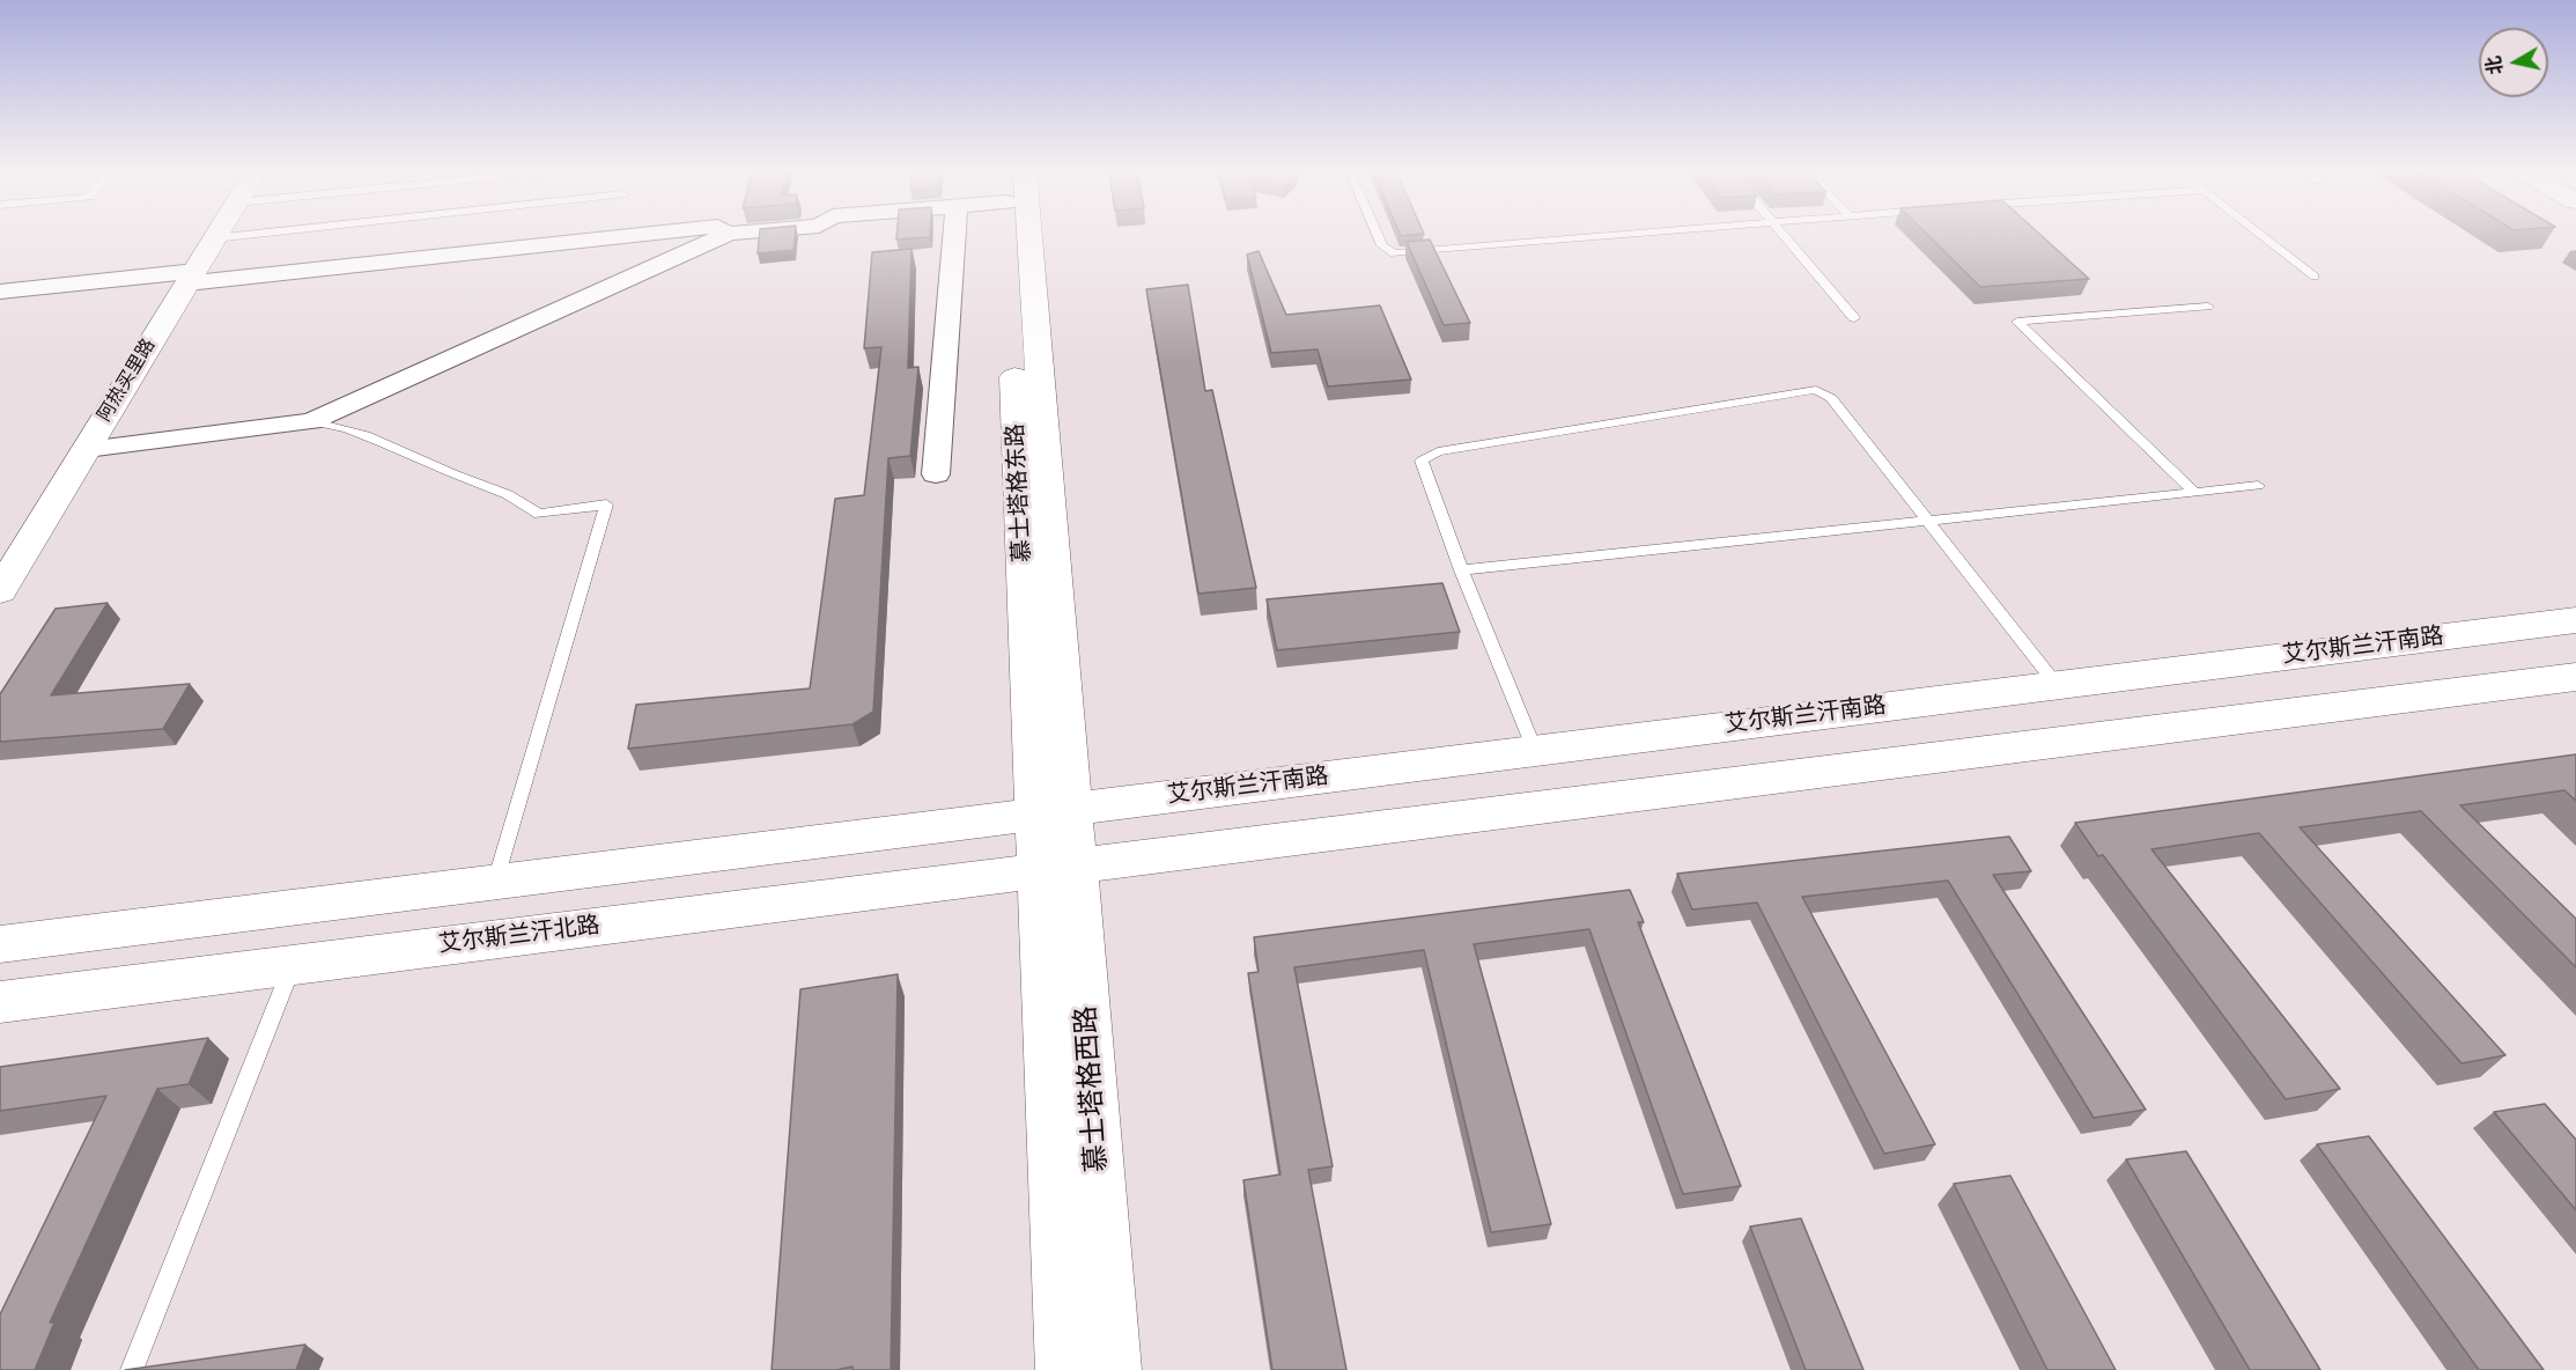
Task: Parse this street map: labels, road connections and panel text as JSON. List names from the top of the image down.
{
  "streets": {
    "main road": [
      "阿热买里路",
      "慕士塔格东路",
      "艾尔斯兰汗南路",
      "艾尔斯兰汗北路",
      "慕士塔格西路"
    ]
  },
  "crossings": [
    ["慕士塔格东路", "艾尔斯兰汗南路"],
    ["慕士塔格东路", "慕士塔格西路"],
    ["艾尔斯兰汗南路", "慕士塔格西路"],
    ["艾尔斯兰汗北路", "慕士塔格西路"]
  ],
  "north": "left"
}
